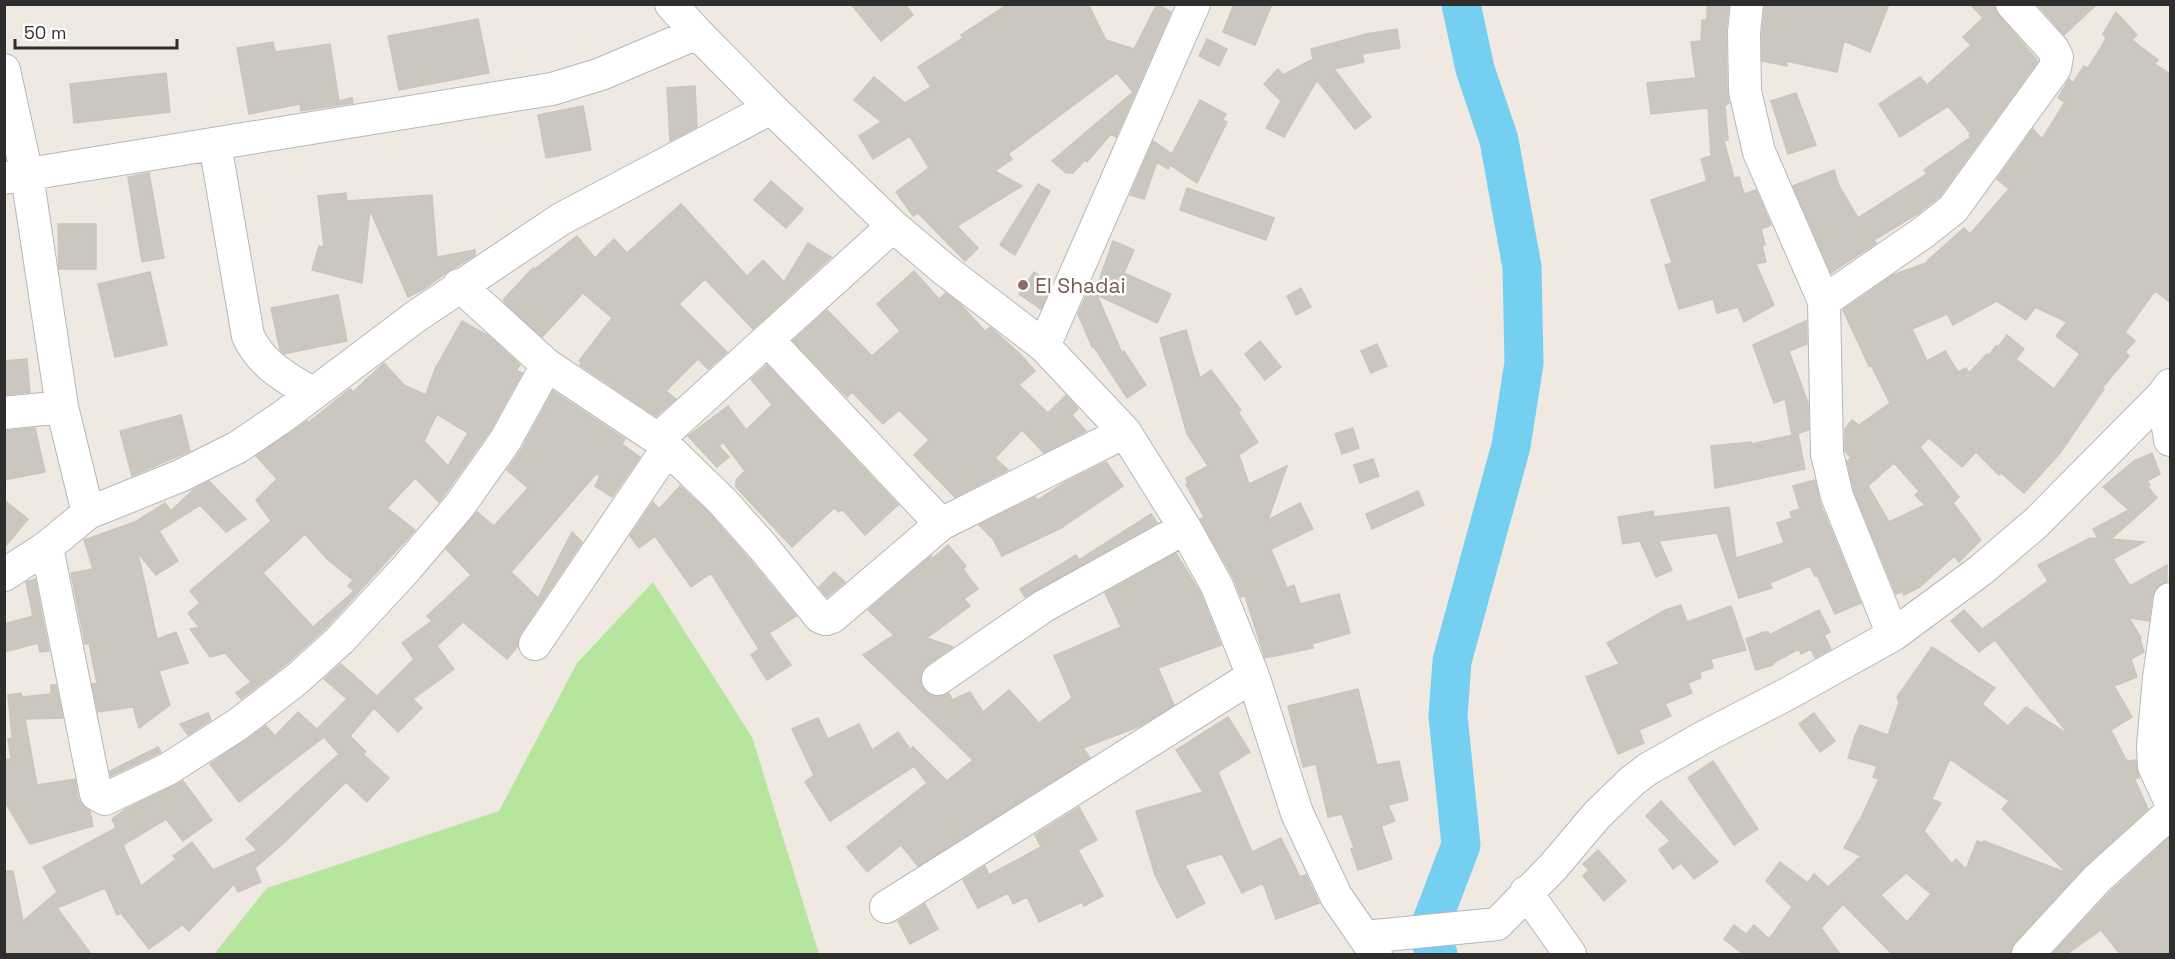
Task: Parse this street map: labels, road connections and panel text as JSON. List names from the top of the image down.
{
  "places": ["El Shadai"],
  "scale_bar": "50 m"
}
